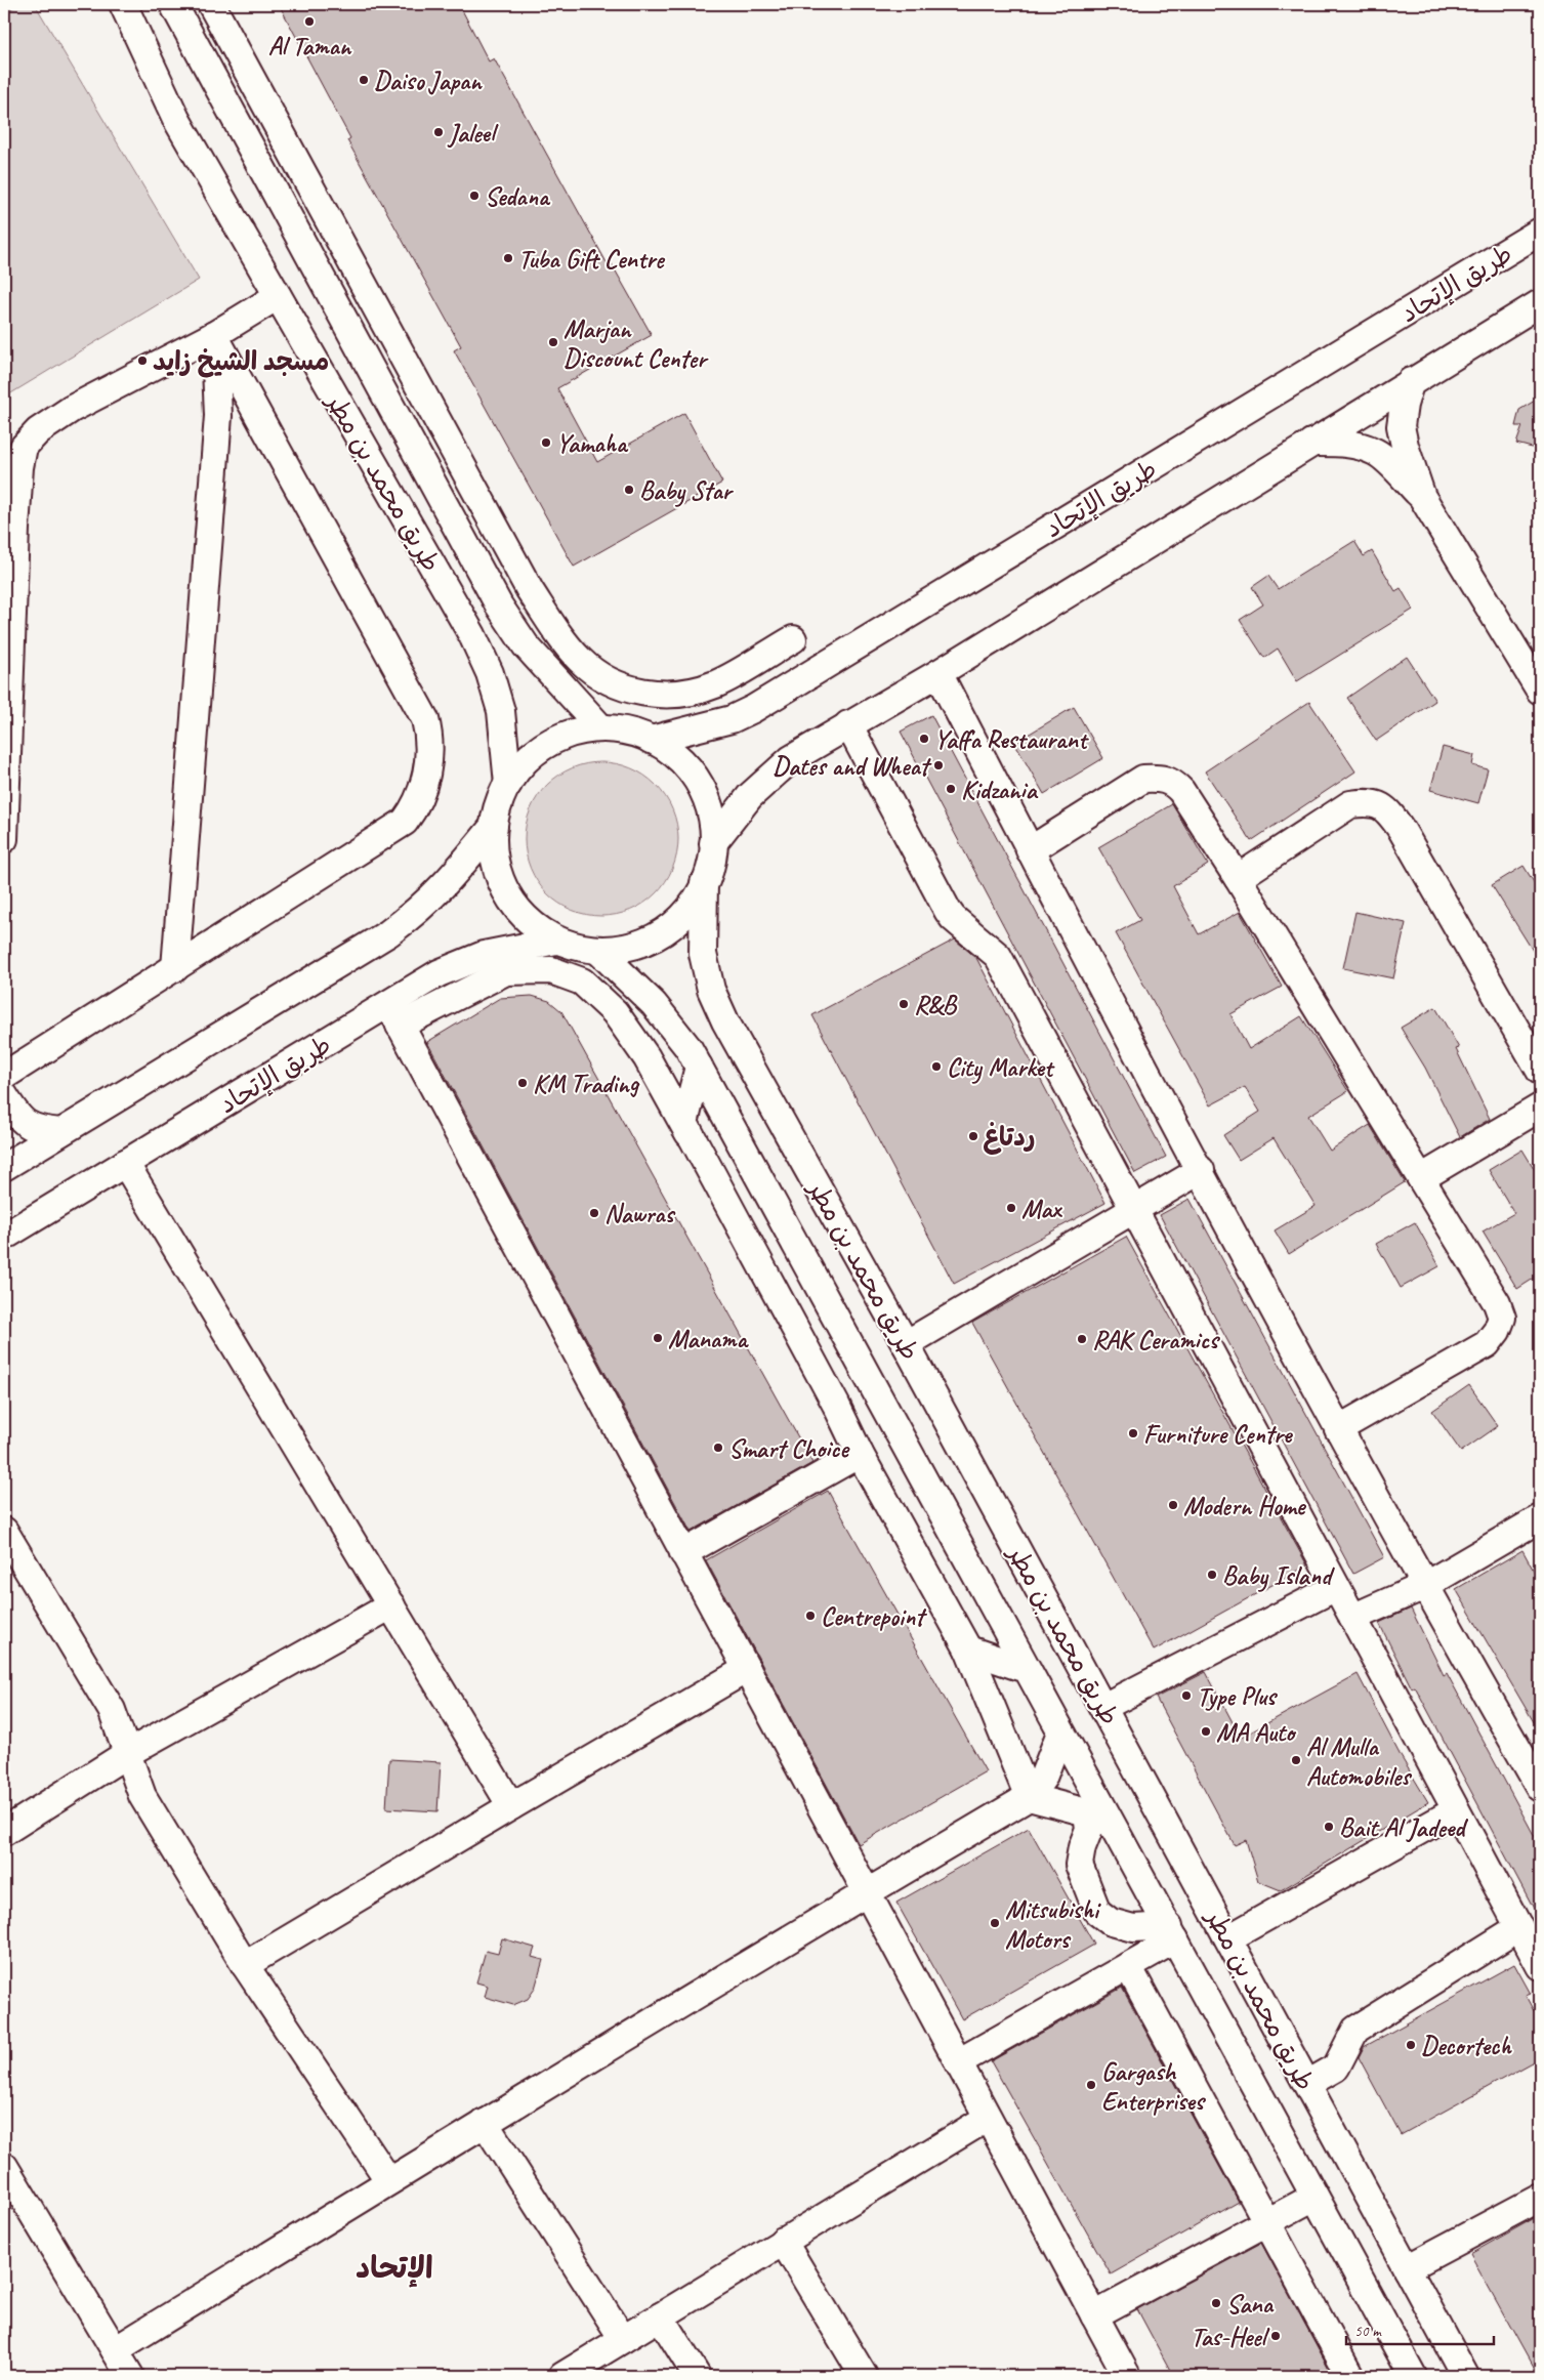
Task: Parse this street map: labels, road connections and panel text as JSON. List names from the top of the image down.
{
  "streets": {
    "street": ["طريق اﻹتحاد", "طريق محمد بن مطر"]
  },
  "districts": ["اﻹتحاد"],
  "places": [
    "Al Taman",
    "Daiso Japan",
    "Jaleel",
    "Sedana",
    "Tuba Gift Centre",
    "Marjan Discount Center",
    "مسجد الشيخ زايد",
    "Yamaha",
    "Baby Star",
    "Yaffa Restaurant",
    "Dates and Wheat",
    "Kidzania",
    "R&B",
    "City Market",
    "KM Trading",
    "ردتاغ",
    "Max",
    "Nawras",
    "Manama",
    "RAK Ceramics",
    "Furniture Centre",
    "Smart Choice",
    "Modern Home",
    "Baby Island",
    "Centrepoint",
    "Type Plus",
    "MA Auto",
    "Al Mulla Automobiles",
    "Bait Al Jadeed",
    "Mitsubishi Motors",
    "Decortech",
    "Gargash Enterprises",
    "Sana",
    "Tas-Heel"
  ],
  "scale_bar": "50 m"
}
